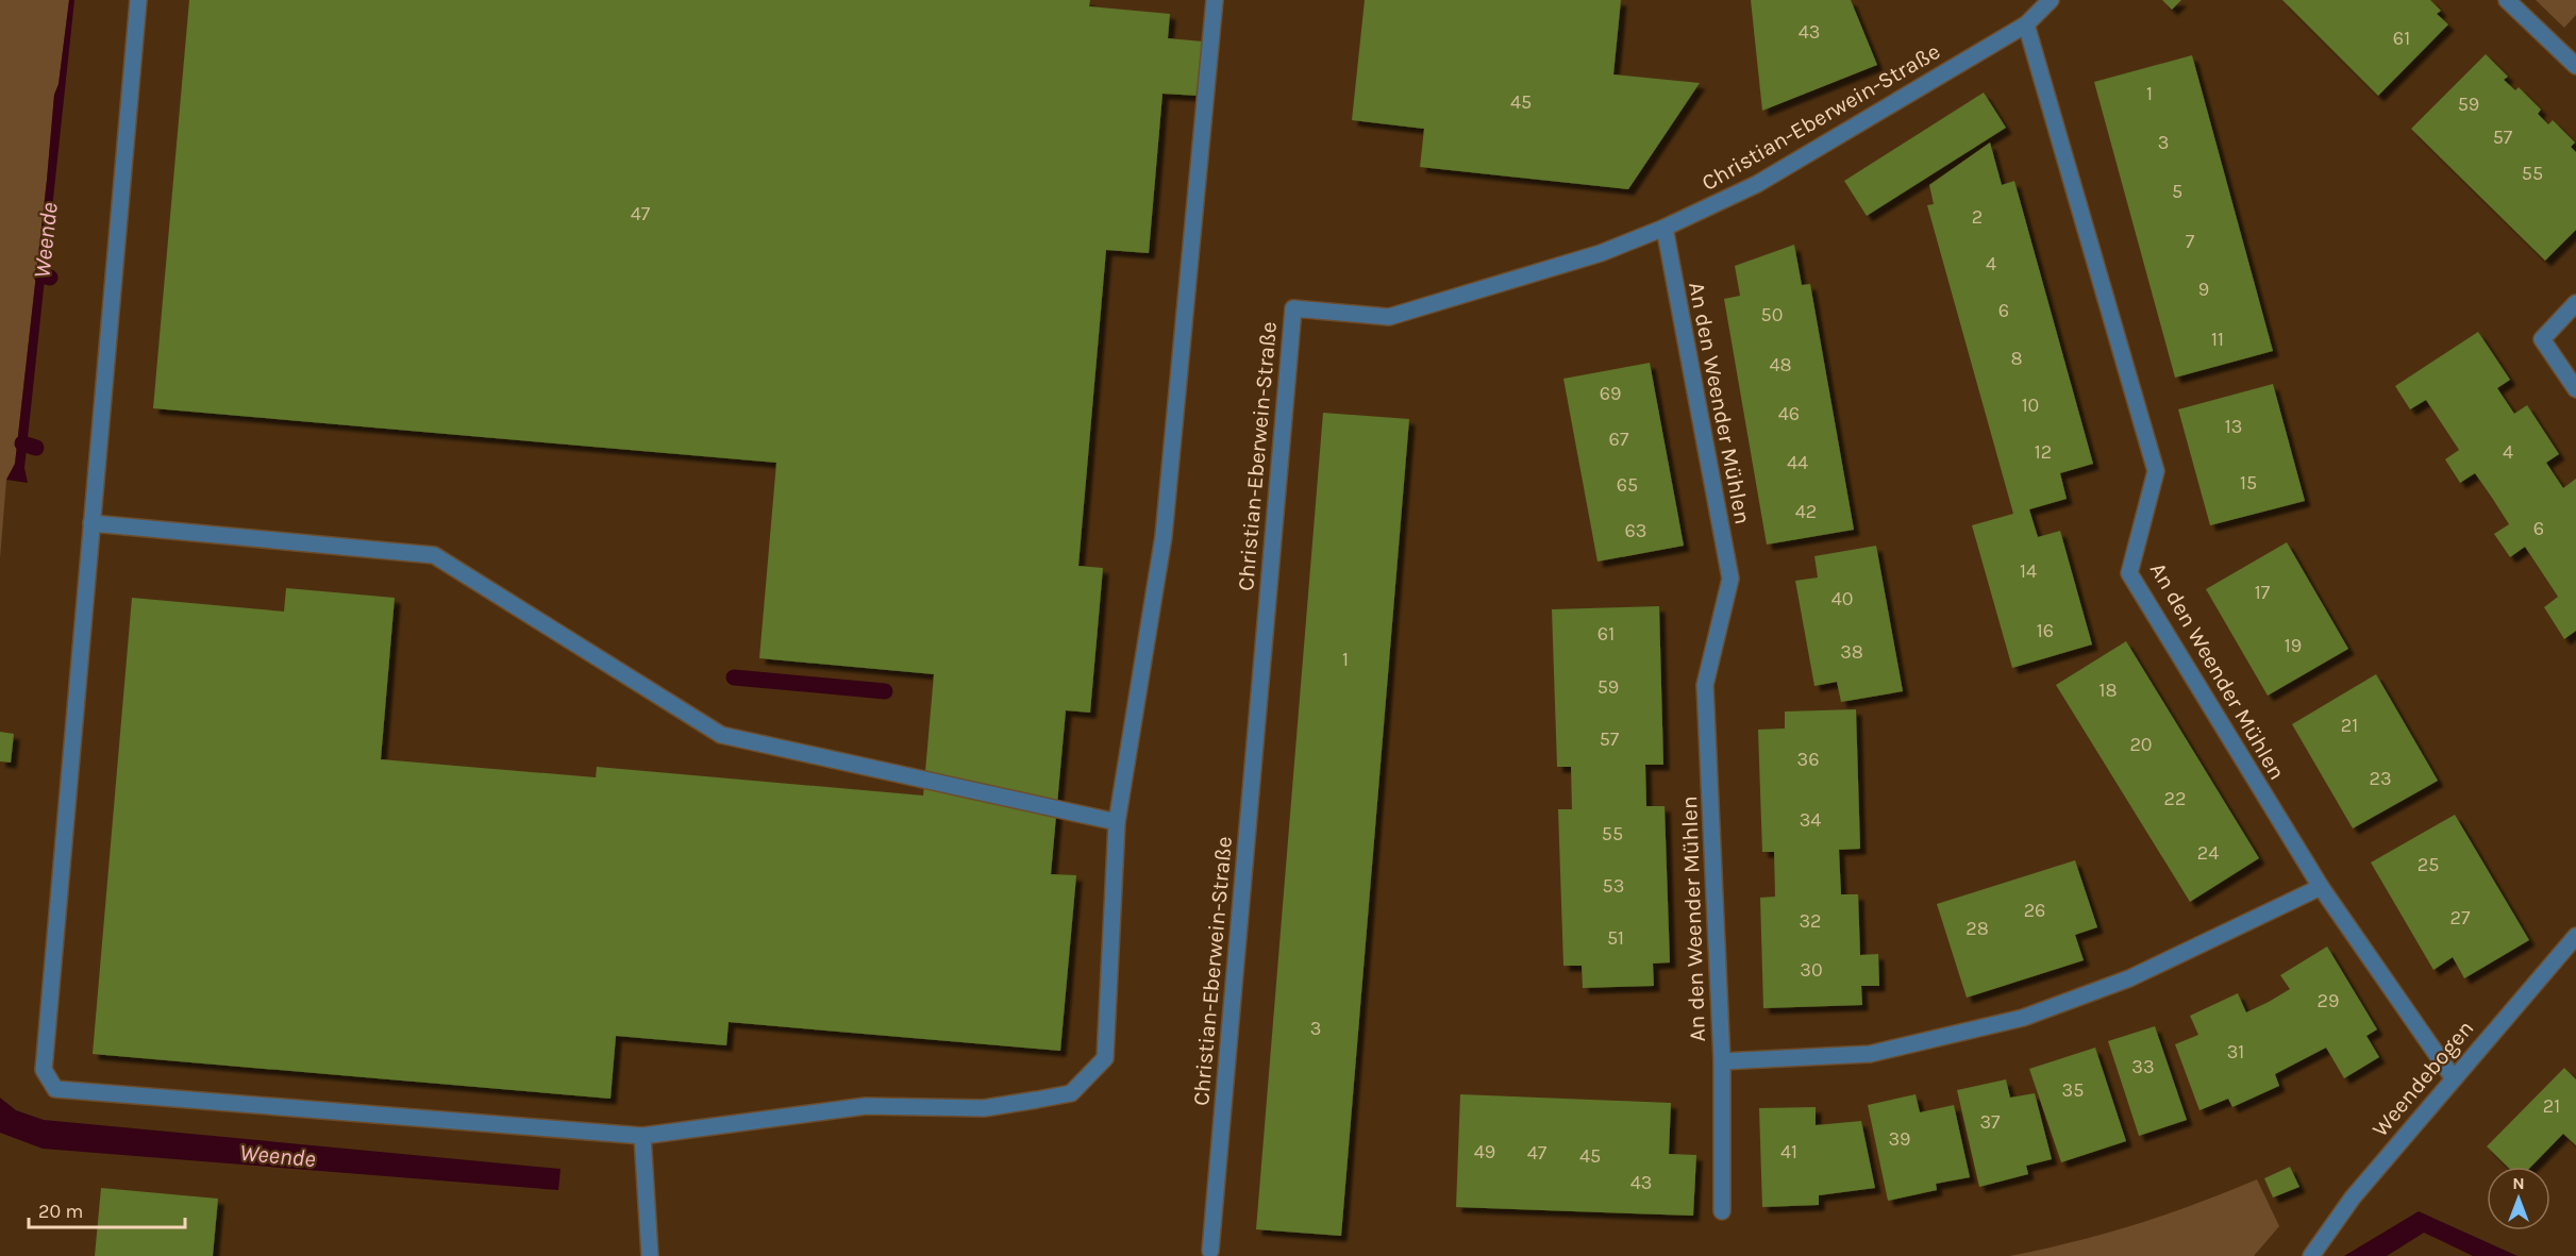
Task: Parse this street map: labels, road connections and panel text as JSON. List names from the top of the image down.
{
  "streets": {
    "street": ["Christian-Eberwein-Straße", "An den Weender Mühlen", "Weendebogen"]
  },
  "crossings": [
    ["Christian-Eberwein-Straße", "An den Weender Mühlen"],
    ["An den Weender Mühlen", "Weendebogen"]
  ],
  "water": ["Weende"],
  "house_numbers": [
    "43",
    "61",
    "1",
    "45",
    "59",
    "57",
    "3",
    "55",
    "5",
    "47",
    "2",
    "7",
    "4",
    "9",
    "6",
    "50",
    "11",
    "8",
    "48",
    "69",
    "10",
    "46",
    "13",
    "67",
    "12",
    "4",
    "44",
    "15",
    "65",
    "42",
    "6",
    "63",
    "14",
    "17",
    "40",
    "16",
    "61",
    "19",
    "38",
    "1",
    "59",
    "18",
    "21",
    "57",
    "20",
    "36",
    "23",
    "22",
    "34",
    "55",
    "24",
    "25",
    "53",
    "26",
    "27",
    "32",
    "28",
    "51",
    "30",
    "29",
    "3",
    "31",
    "33",
    "35",
    "21",
    "37",
    "39",
    "49",
    "41",
    "47",
    "45",
    "43"
  ],
  "scale_bar": "20 m",
  "north": "top"
}
